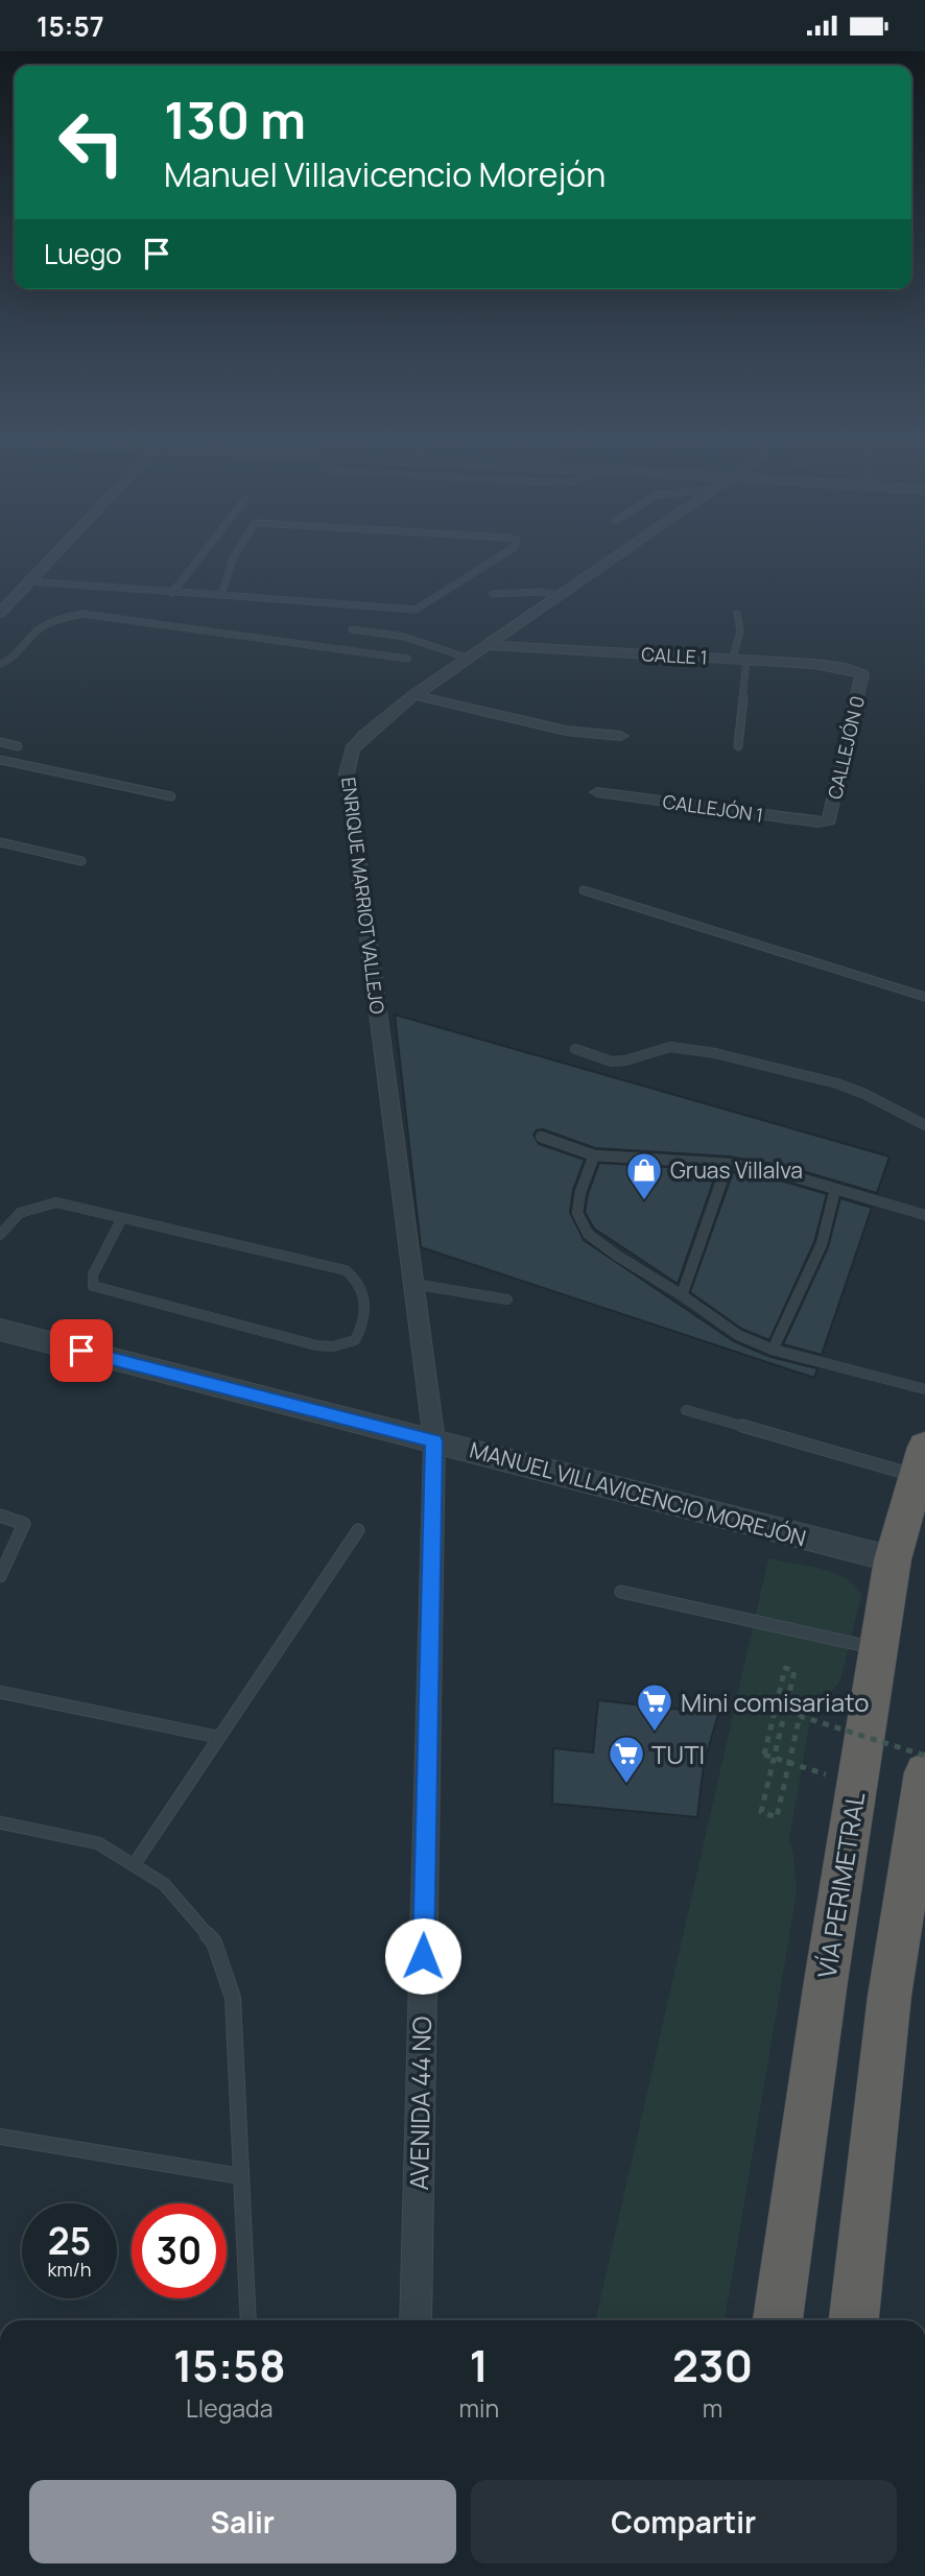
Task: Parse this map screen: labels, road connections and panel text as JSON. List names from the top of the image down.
{
  "streets": {
    "highway": ["VÍA PERIMETRAL"],
    "street": [
      "CALLE 1",
      "CALLEJÓN 0",
      "CALLEJÓN 1",
      "ENRIQUE MARRIOT VALLEJO",
      "MANUEL VILLAVICENCIO MOREJÓN",
      "AVENIDA 44 NO"
    ]
  },
  "crossings": [
    ["CALLE 1", "CALLEJÓN 0"],
    ["CALLE 1", "ENRIQUE MARRIOT VALLEJO"],
    ["CALLEJÓN 0", "CALLEJÓN 1"],
    ["ENRIQUE MARRIOT VALLEJO", "MANUEL VILLAVICENCIO MOREJÓN"],
    ["ENRIQUE MARRIOT VALLEJO", "AVENIDA 44 NO"],
    ["MANUEL VILLAVICENCIO MOREJÓN", "VÍA PERIMETRAL"],
    ["MANUEL VILLAVICENCIO MOREJÓN", "AVENIDA 44 NO"]
  ],
  "places": {
    "shop": ["Gruas Villalva"],
    "supermarket": ["Mini comisariato", "TUTI"]
  },
  "page": {
    "status": "15:57",
    "turn": ["130 m", "Manuel Villavicencio Morejón"],
    "then": "Luego",
    "speed": "25 km/h",
    "limit": "30",
    "eta": [
      "15:58",
      "Llegada",
      "1",
      "min",
      "230",
      "m"
    ],
    "buttons": ["Salir", "Compartir"]
  }
}
